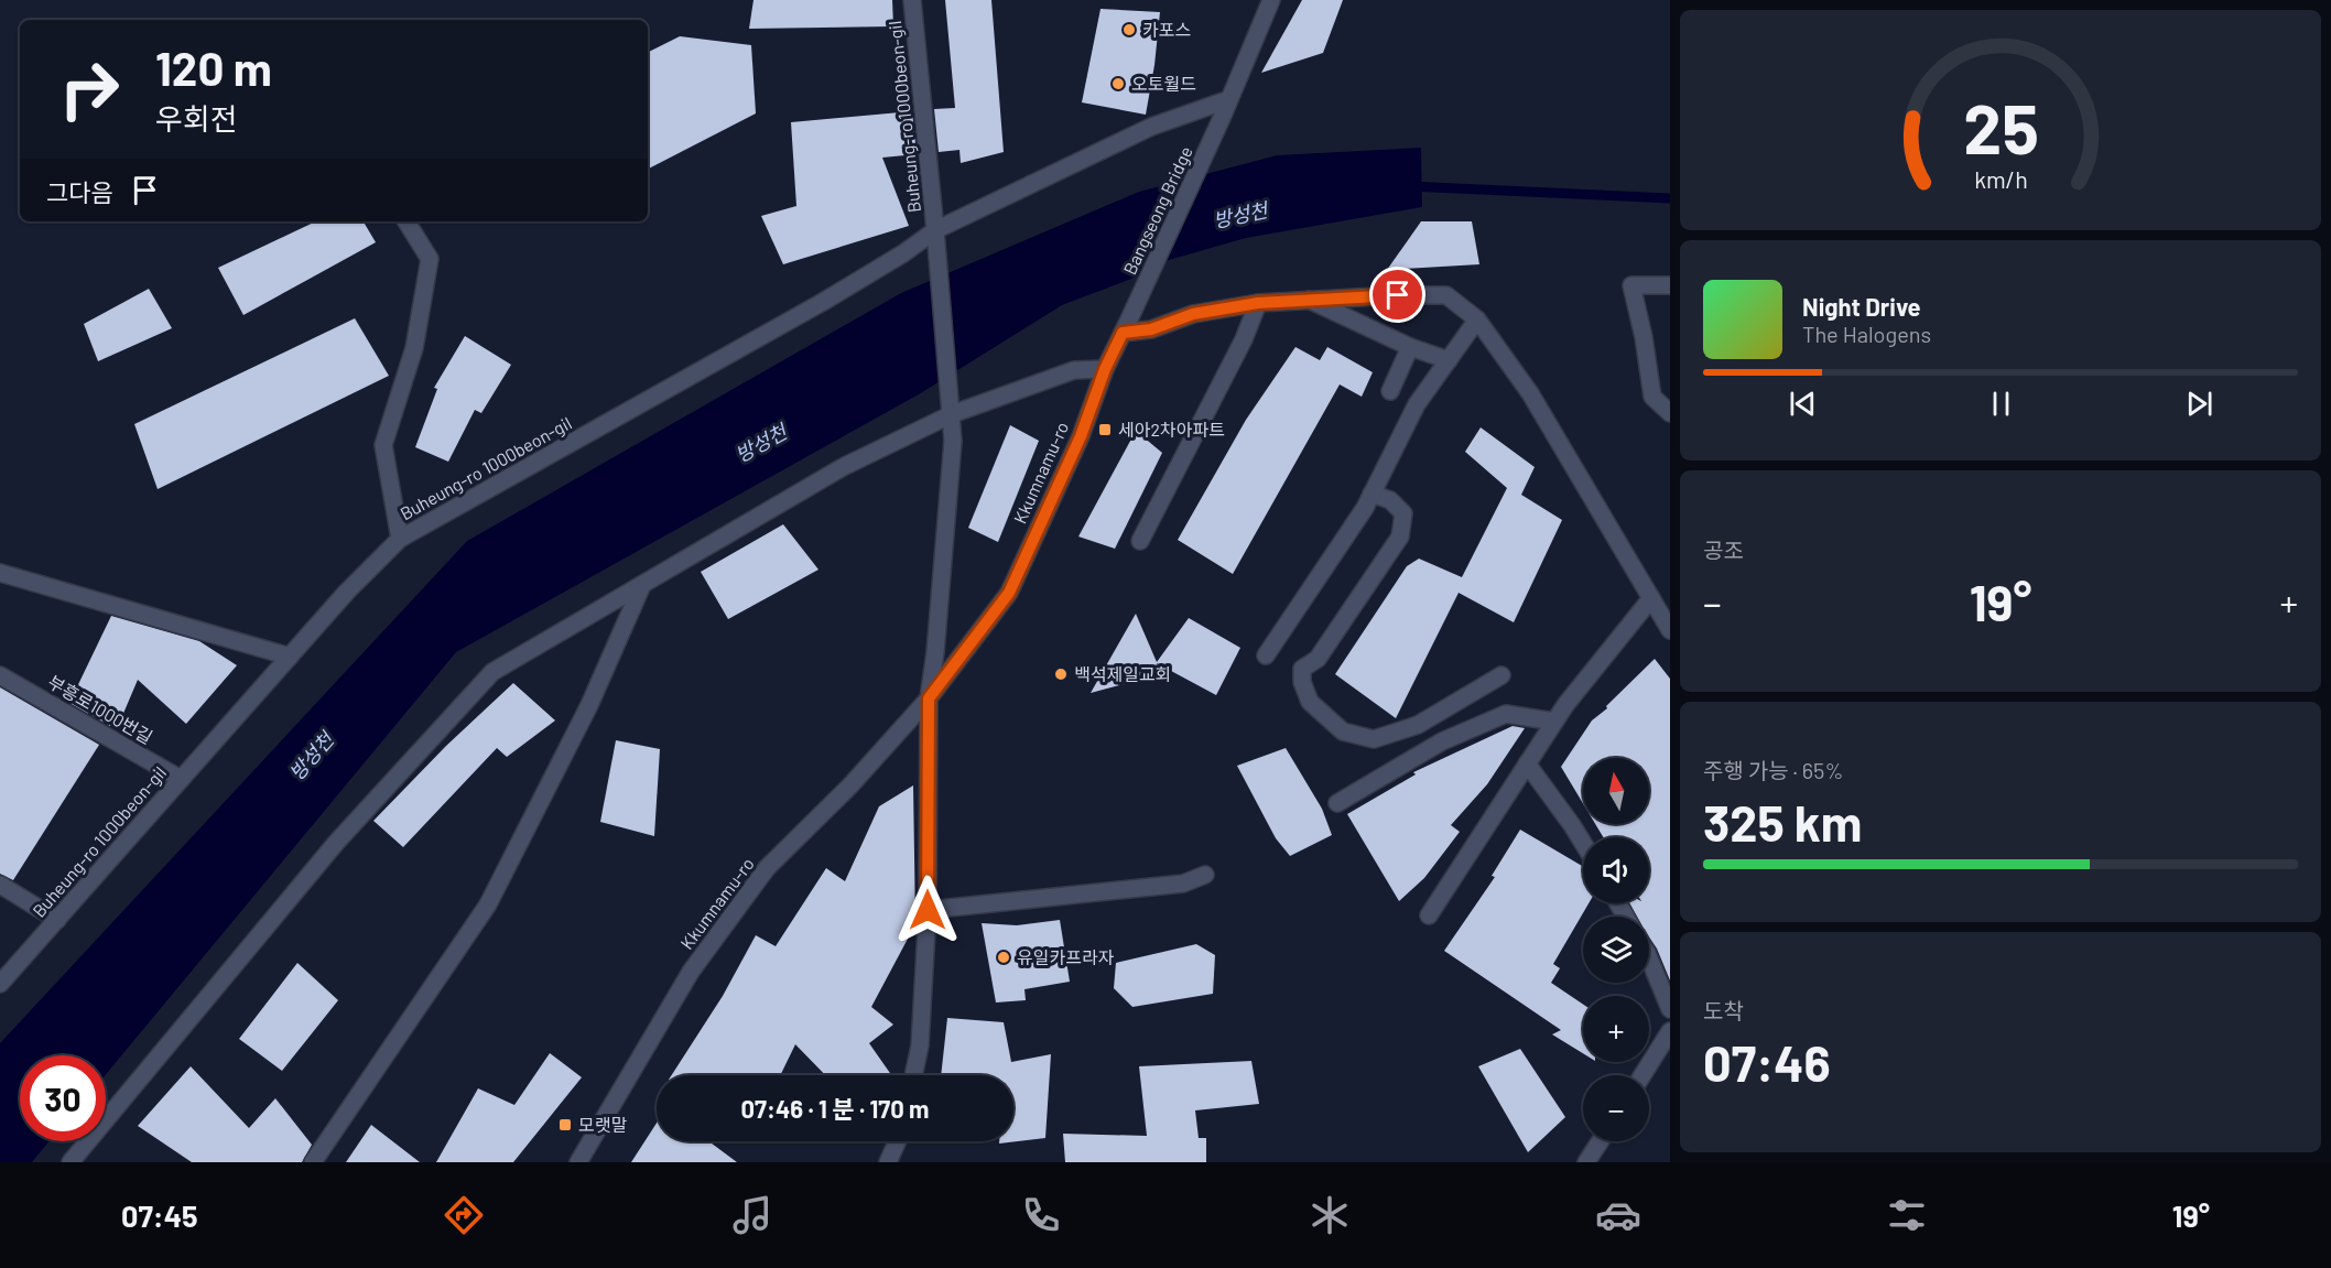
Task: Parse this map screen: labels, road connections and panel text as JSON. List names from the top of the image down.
{
  "streets": {
    "street": [
      "Buheung-ro 1000beon-gil",
      "Bangseong Bridge",
      "Kkumnamu-ro",
      "부흥로1000번길"
    ]
  },
  "crossings": [
    ["Buheung-ro 1000beon-gil", "부흥로1000번길"],
    ["Bangseong Bridge", "Kkumnamu-ro"]
  ],
  "water": ["방성천"],
  "places": {
    "other": [
      "카포스",
      "오토월드",
      "백석제일교회",
      "유일카프라자"
    ],
    "transit": ["세아2차아파트", "모랫말"]
  },
  "north": "top",
  "page": {
    "turn": ["120 m", "우회전"],
    "then": "그다음",
    "song": ["Night Drive", "The Halogens"],
    "tile": [
      "공조",
      ["주행 가능 · 65%", "325 km"],
      ["도착", "07:46"]
    ],
    "heat": ["−", "19°", "+"],
    "map_buttons": ["+", "−"],
    "limit": "30",
    "trip": "07:46 · 1 분 · 170 m",
    "tabs": ["07:45", "19°"],
    "gauge": ["25", "km/h"]
  }
}
